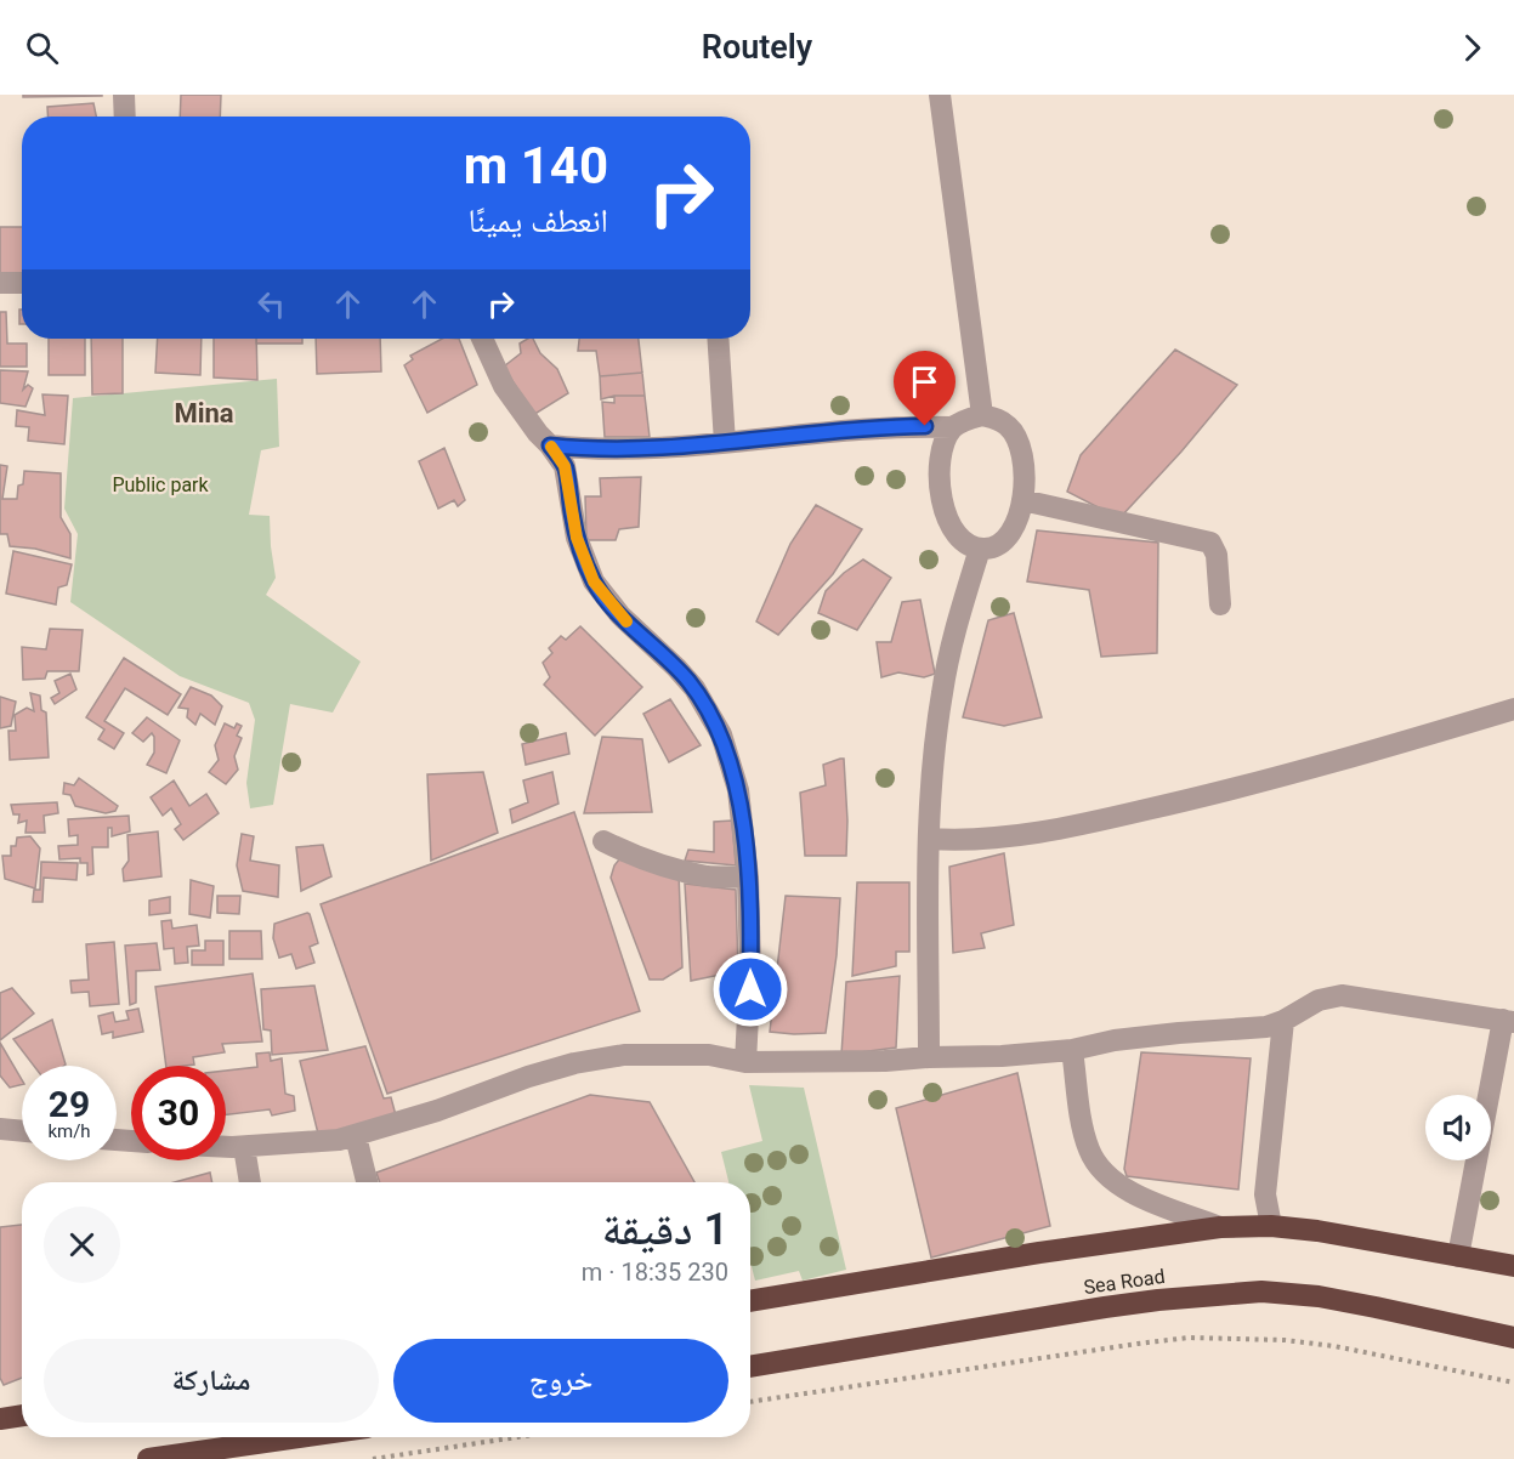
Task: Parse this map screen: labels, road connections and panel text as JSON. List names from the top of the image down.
{
  "streets": {
    "highway": ["Sea Road"]
  },
  "districts": ["Mina"],
  "parks": ["Public park"],
  "page": {
    "header": "Routely",
    "turn": ["140 m", "انعطف يمينًا"],
    "speed": "29 km/h",
    "limit": "30",
    "heading": ["1 دقيقة", "230 m · 18:35"],
    "buttons": ["خروج", "مشاركة"]
  }
}
